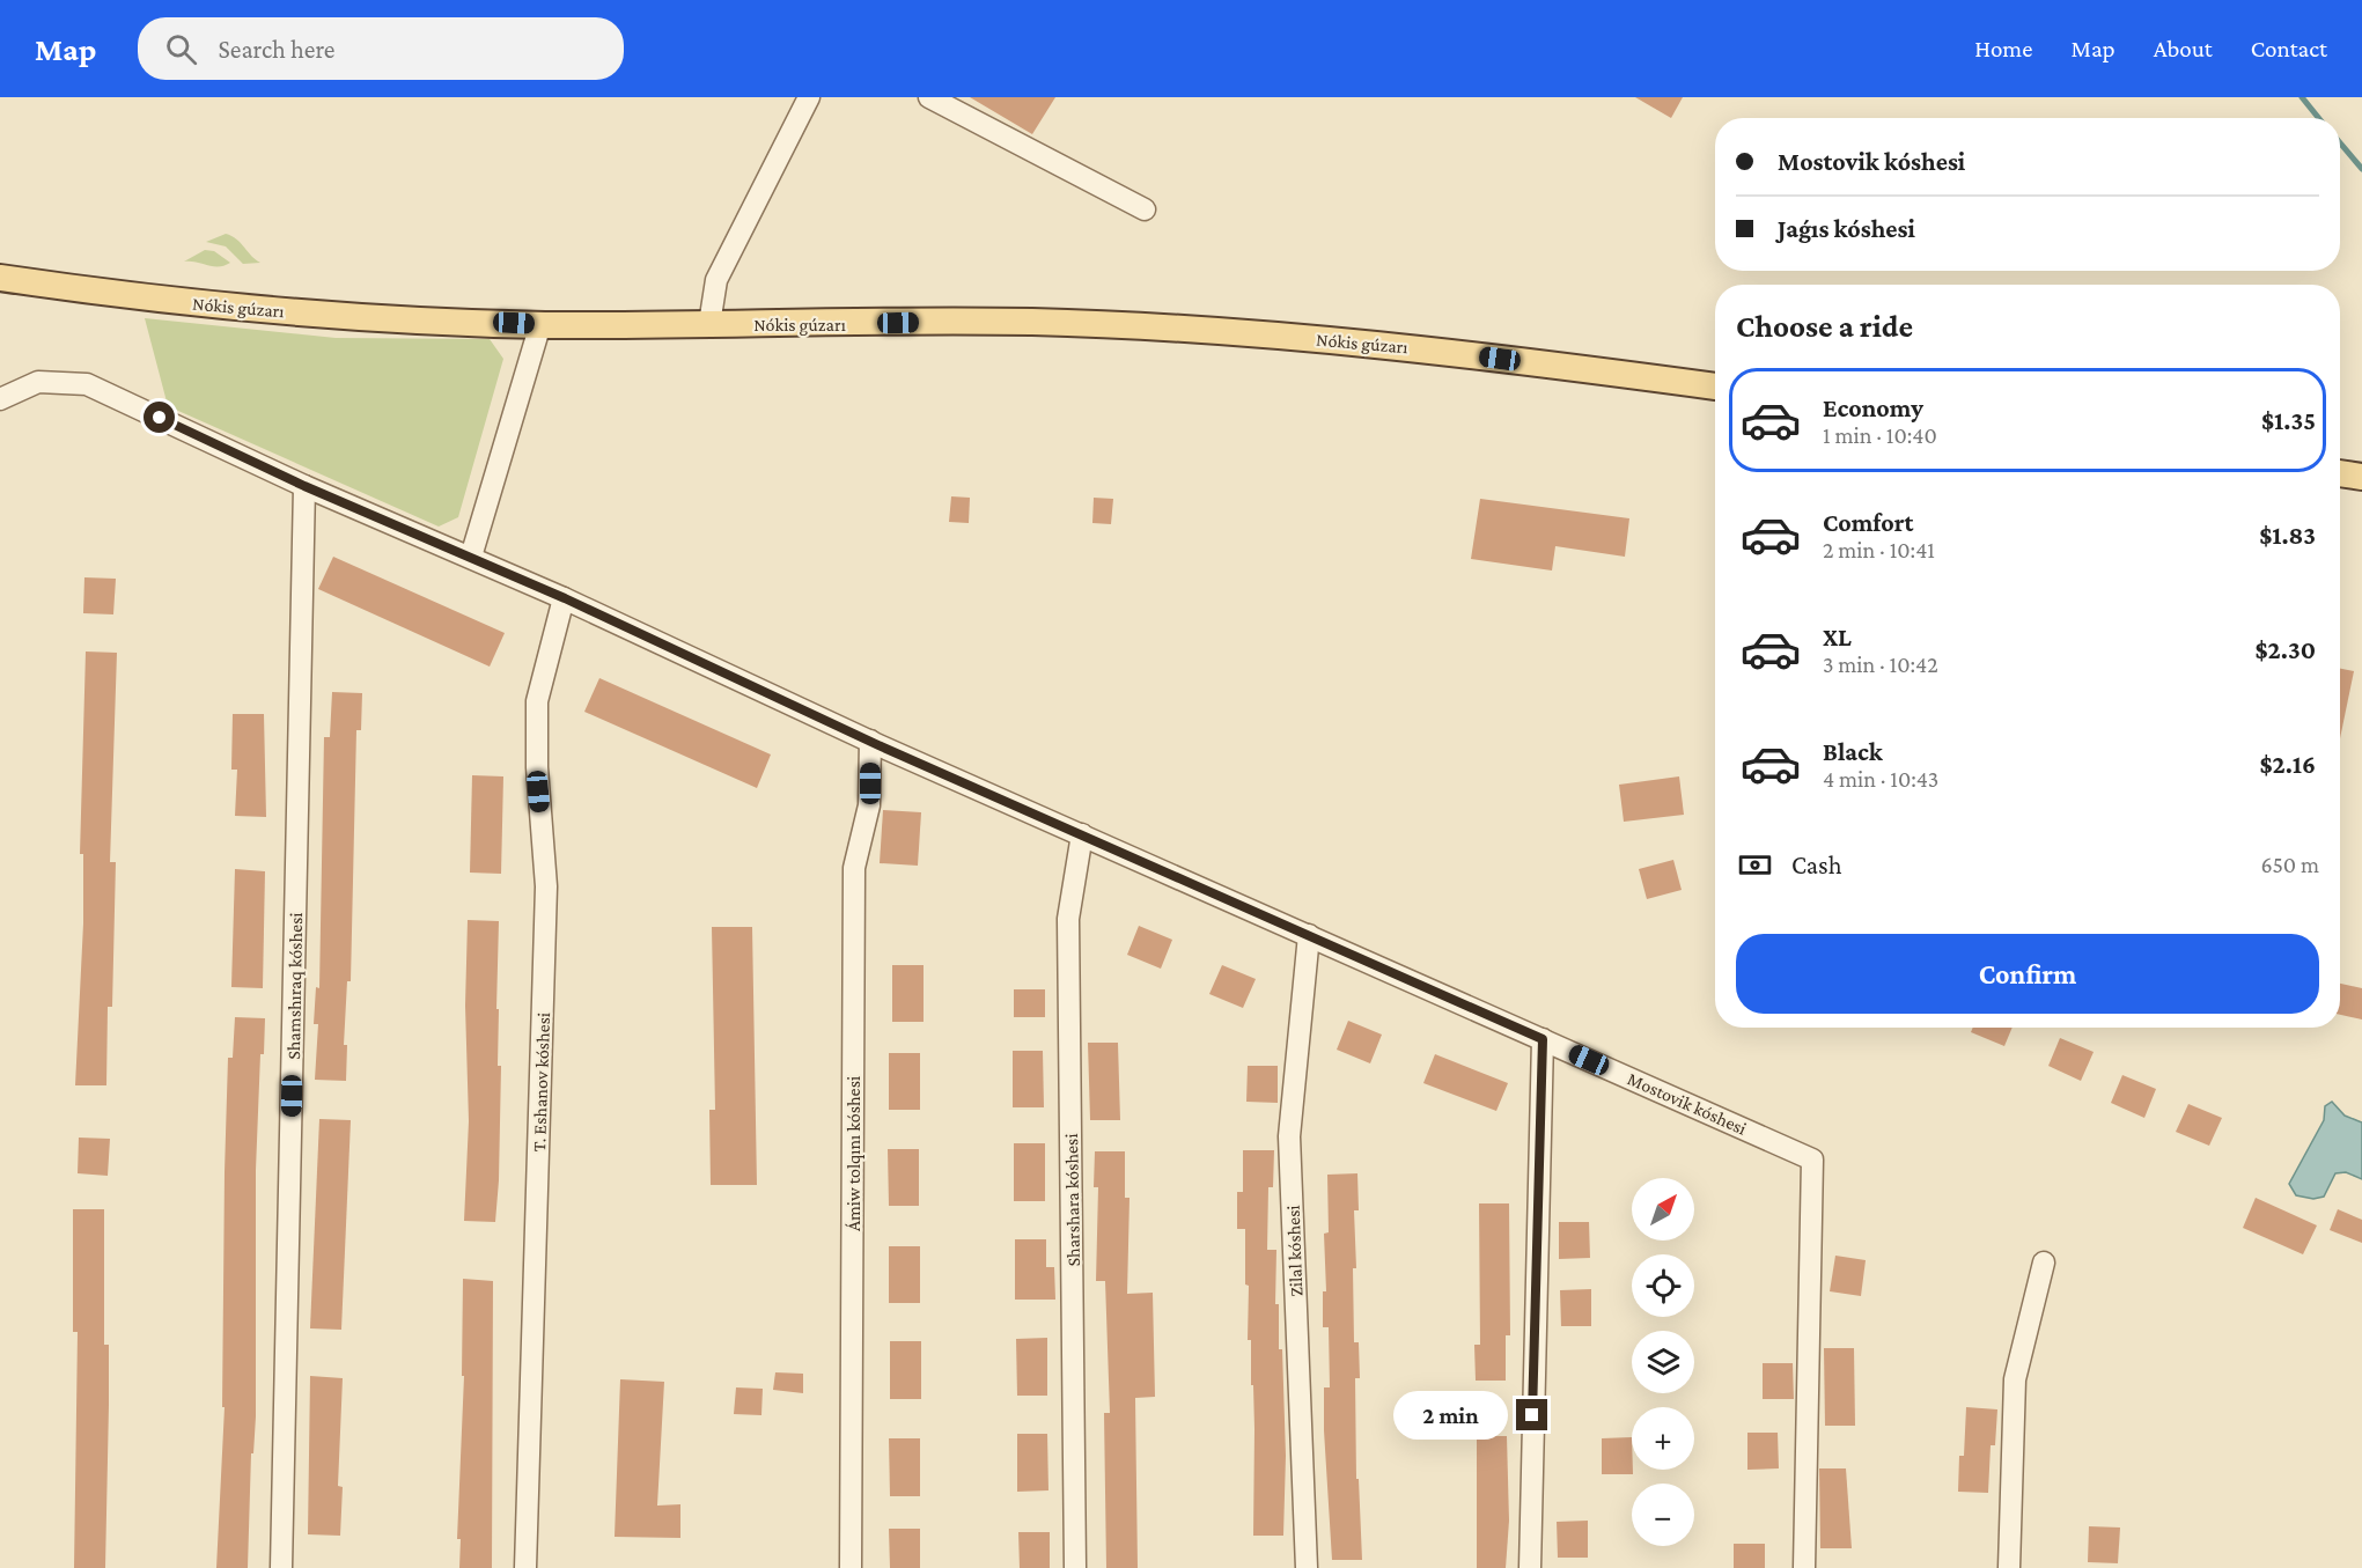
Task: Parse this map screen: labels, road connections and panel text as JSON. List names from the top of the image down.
{
  "streets": {
    "main road": ["Nókis gúzarı"],
    "street": [
      "Shamshıraq kóshesi",
      "T. Eshanov kóshesi",
      "Mostovik kóshesi",
      "Ámiw tolqını kóshesi",
      "Sharshara kóshesi",
      "Zilal kóshesi"
    ]
  },
  "crossings": [
    ["Shamshıraq kóshesi", "Mostovik kóshesi"],
    ["T. Eshanov kóshesi", "Mostovik kóshesi"],
    ["Mostovik kóshesi", "Ámiw tolqını kóshesi"],
    ["Mostovik kóshesi", "Sharshara kóshesi"],
    ["Mostovik kóshesi", "Zilal kóshesi"]
  ],
  "north": "top right",
  "page": {
    "header": "Map",
    "search": "Search here",
    "nav": [
      "Home",
      "Map",
      "About",
      "Contact"
    ],
    "banner": ["Mostovik kóshesi", "Jaǵıs kóshesi"],
    "heading": "Choose a ride",
    "list": [
      {
        "name": "Economy",
        "note": "1 min · 10:40",
        "value": "$1.35"
      },
      {
        "name": "Comfort",
        "note": "2 min · 10:41",
        "value": "$1.83"
      },
      {
        "name": "XL",
        "note": "3 min · 10:42",
        "value": "$2.30"
      },
      {
        "name": "Black",
        "note": "4 min · 10:43",
        "value": "$2.16"
      }
    ],
    "pay": ["Cash", "650 m"],
    "buttons": "Confirm",
    "map_buttons": ["+", "−"],
    "bubble": "2 min"
  }
}
